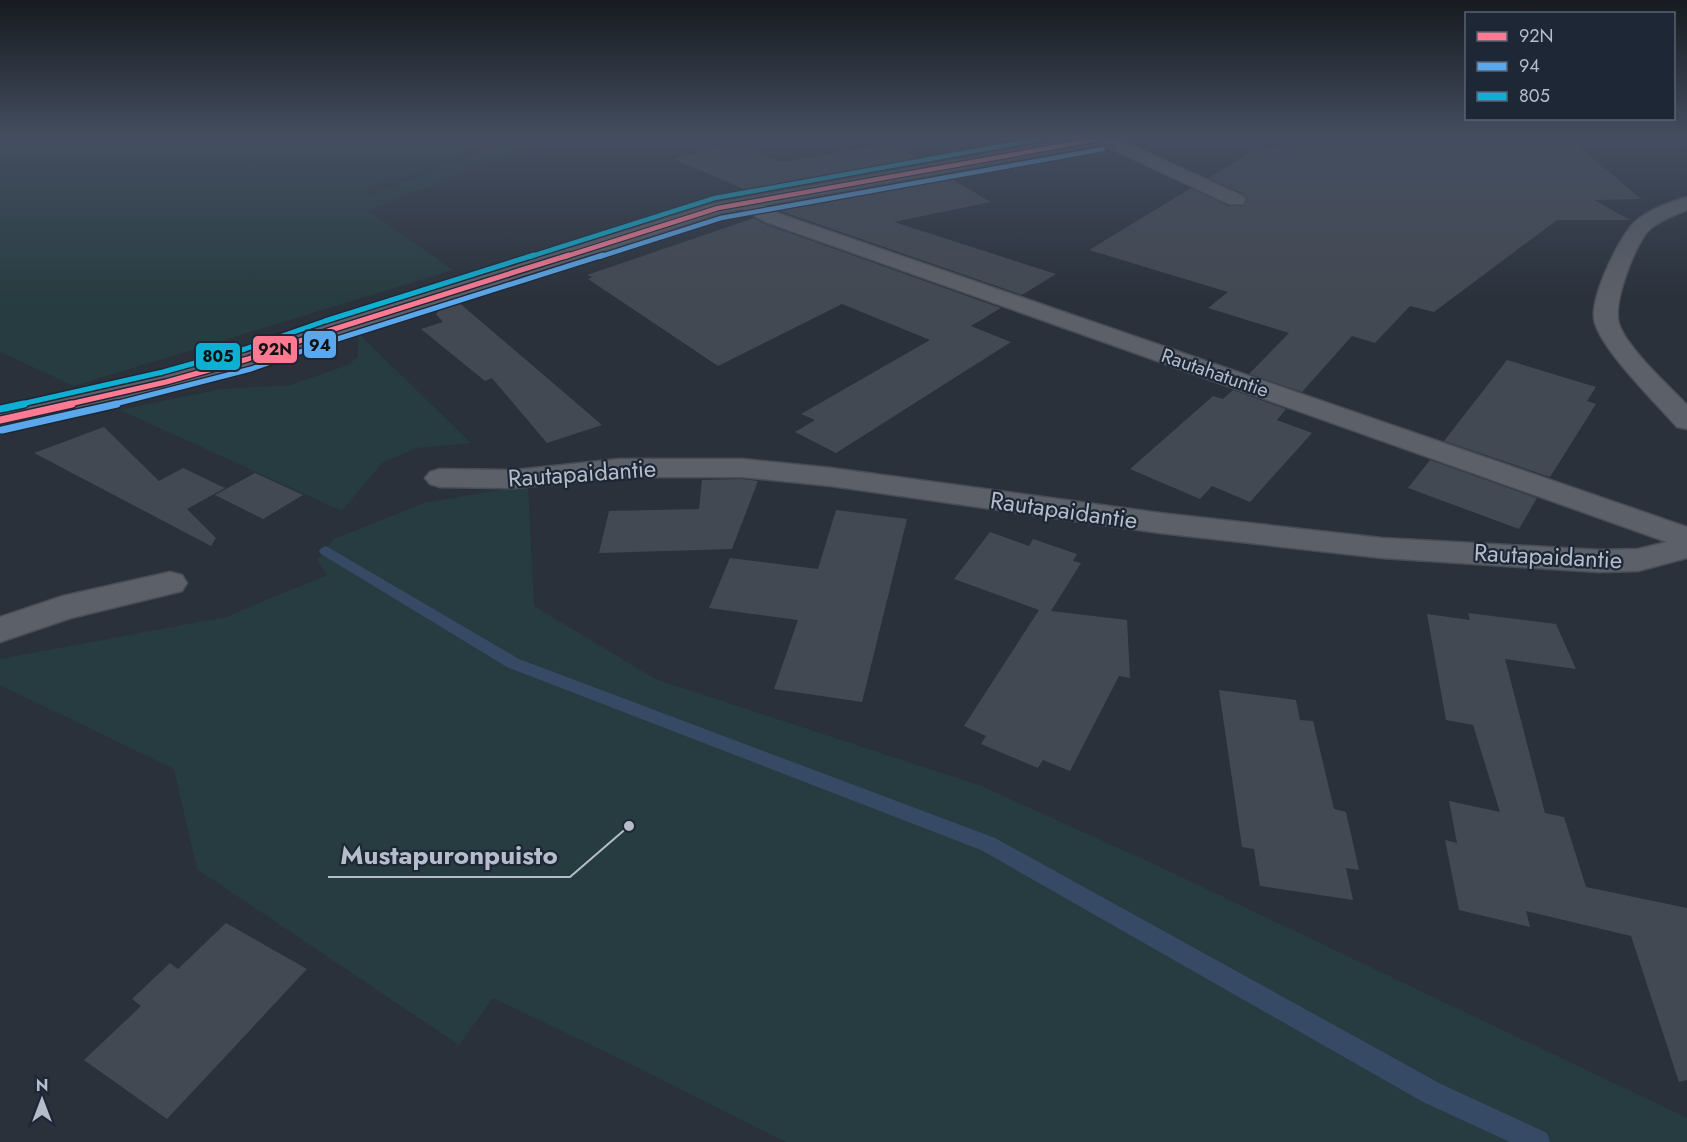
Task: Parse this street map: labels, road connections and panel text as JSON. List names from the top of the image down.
{
  "streets": {
    "street": ["Rautahatuntie", "Rautapaidantie"]
  },
  "places": ["Mustapuronpuisto"],
  "lines": ["transit line 92N", "transit line 94", "transit line 805"],
  "legend": ["92N", "94", "805"],
  "north": "top"
}
